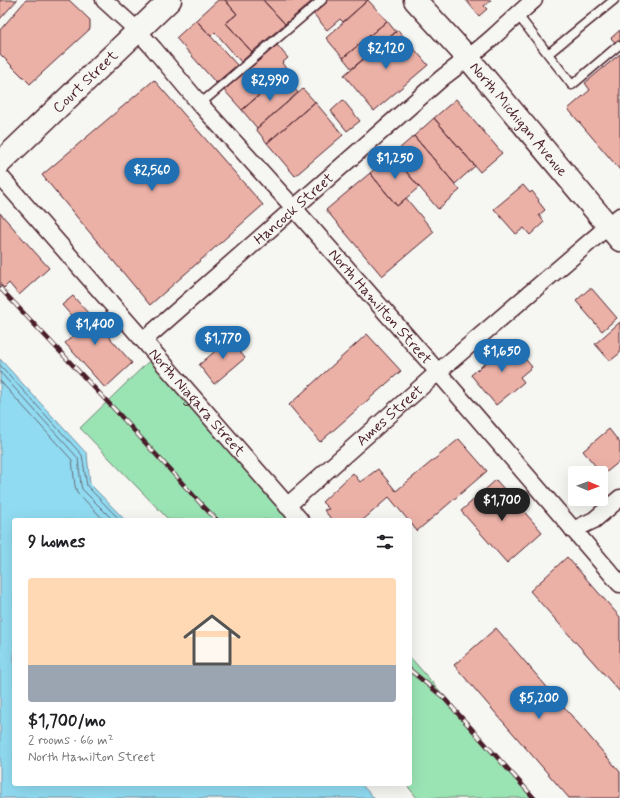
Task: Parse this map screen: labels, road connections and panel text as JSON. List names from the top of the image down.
{
  "streets": {
    "main road": ["Court Street", "North Michigan Avenue"],
    "street": [
      "Hancock Street",
      "North Hamilton Street",
      "North Niagara Street",
      "Ames Street"
    ]
  },
  "crossings": [
    ["Court Street", "North Hamilton Street"],
    ["North Michigan Avenue", "Hancock Street"],
    ["North Michigan Avenue", "Ames Street"],
    ["Hancock Street", "North Hamilton Street"],
    ["Hancock Street", "North Niagara Street"],
    ["North Hamilton Street", "Ames Street"],
    ["North Niagara Street", "Ames Street"]
  ],
  "north": "right",
  "page": {
    "price": [
      "$2,120",
      "$2,990",
      "$1,250",
      "$2,560",
      "$1,400",
      "$1,770",
      "$1,650",
      "$1,700",
      "$5,200"
    ],
    "heading": "9 homes",
    "list": [
      {
        "name": "$1,700/mo",
        "note": "2 rooms · 66 m² · North Hamilton Street"
      }
    ]
  }
}
